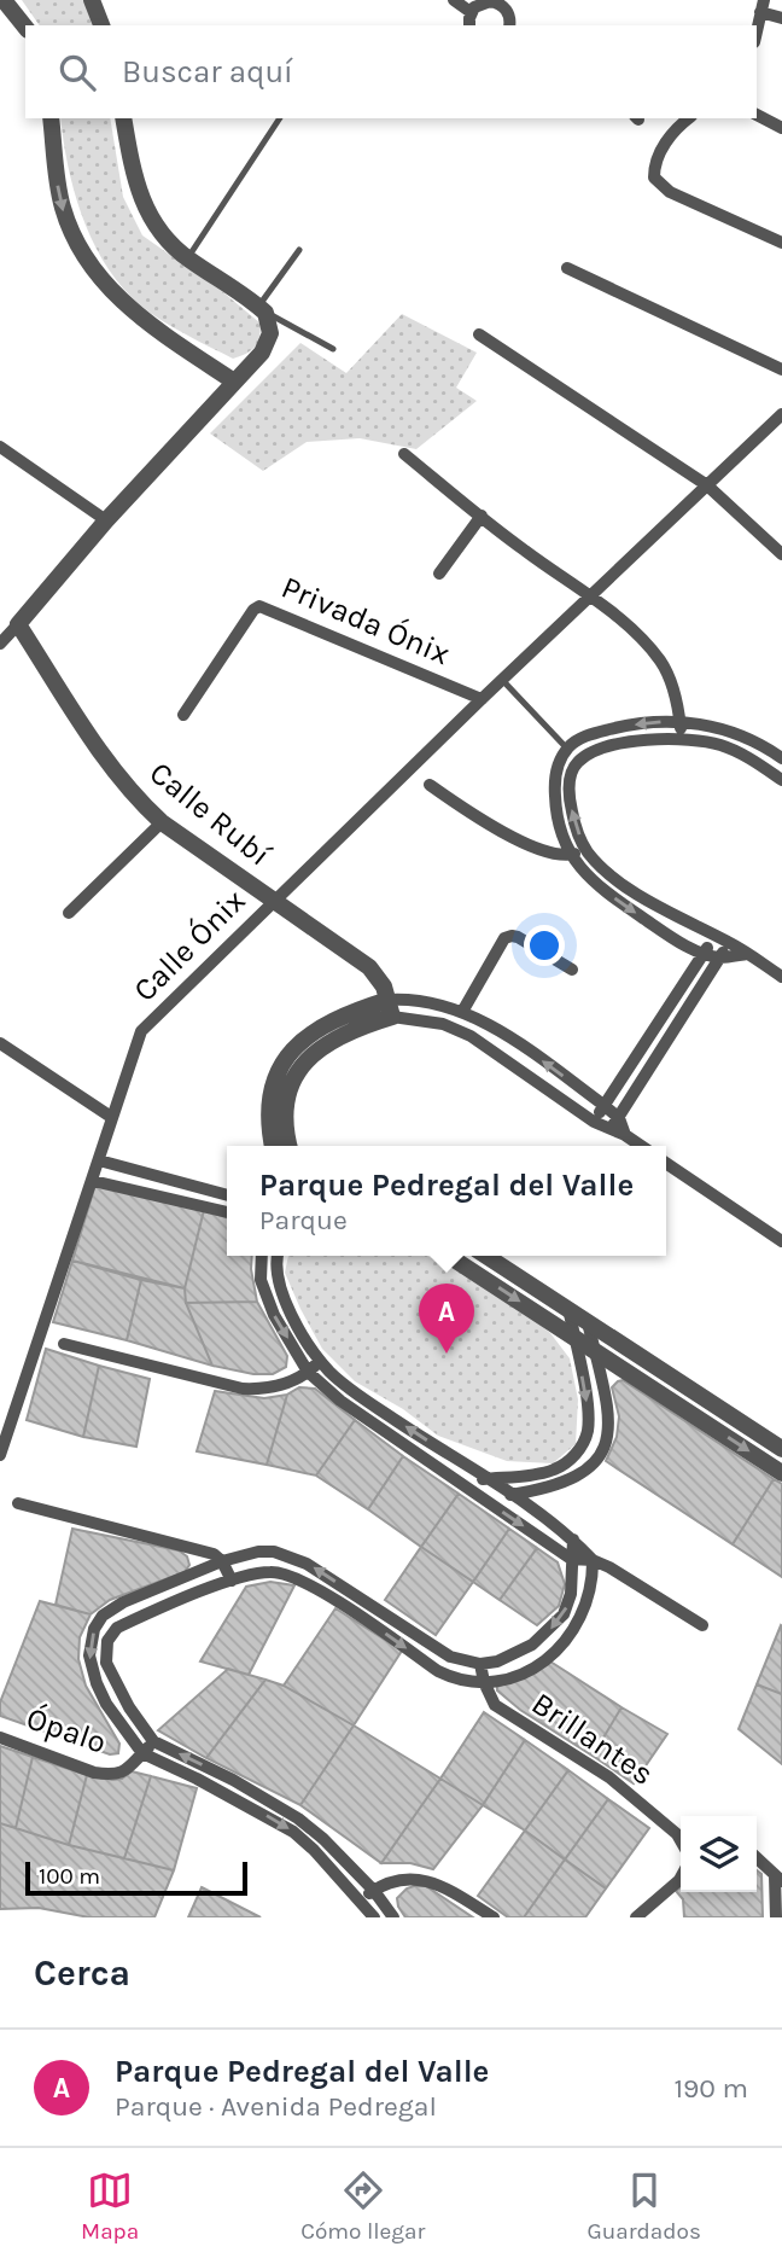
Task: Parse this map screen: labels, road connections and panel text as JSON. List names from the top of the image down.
{
  "streets": {
    "street": [
      "Privada Ónix",
      "Calle Rubí",
      "Calle Ónix",
      "Ópalo",
      "Brillantes"
    ]
  },
  "crossings": [
    ["Privada Ónix", "Calle Ónix"],
    ["Calle Rubí", "Calle Ónix"]
  ],
  "scale_bar": "100 m",
  "page": {
    "search": "Buscar aquí",
    "popup": ["Parque Pedregal del Valle", "Parque"],
    "pins": "A",
    "scale": "100 m",
    "heading": "Cerca",
    "list": [
      {
        "mark": "A",
        "name": "Parque Pedregal del Valle",
        "note": "Parque · Avenida Pedregal",
        "value": "190 m"
      }
    ],
    "nav": ["Mapa", "Cómo llegar", "Guardados"]
  }
}
